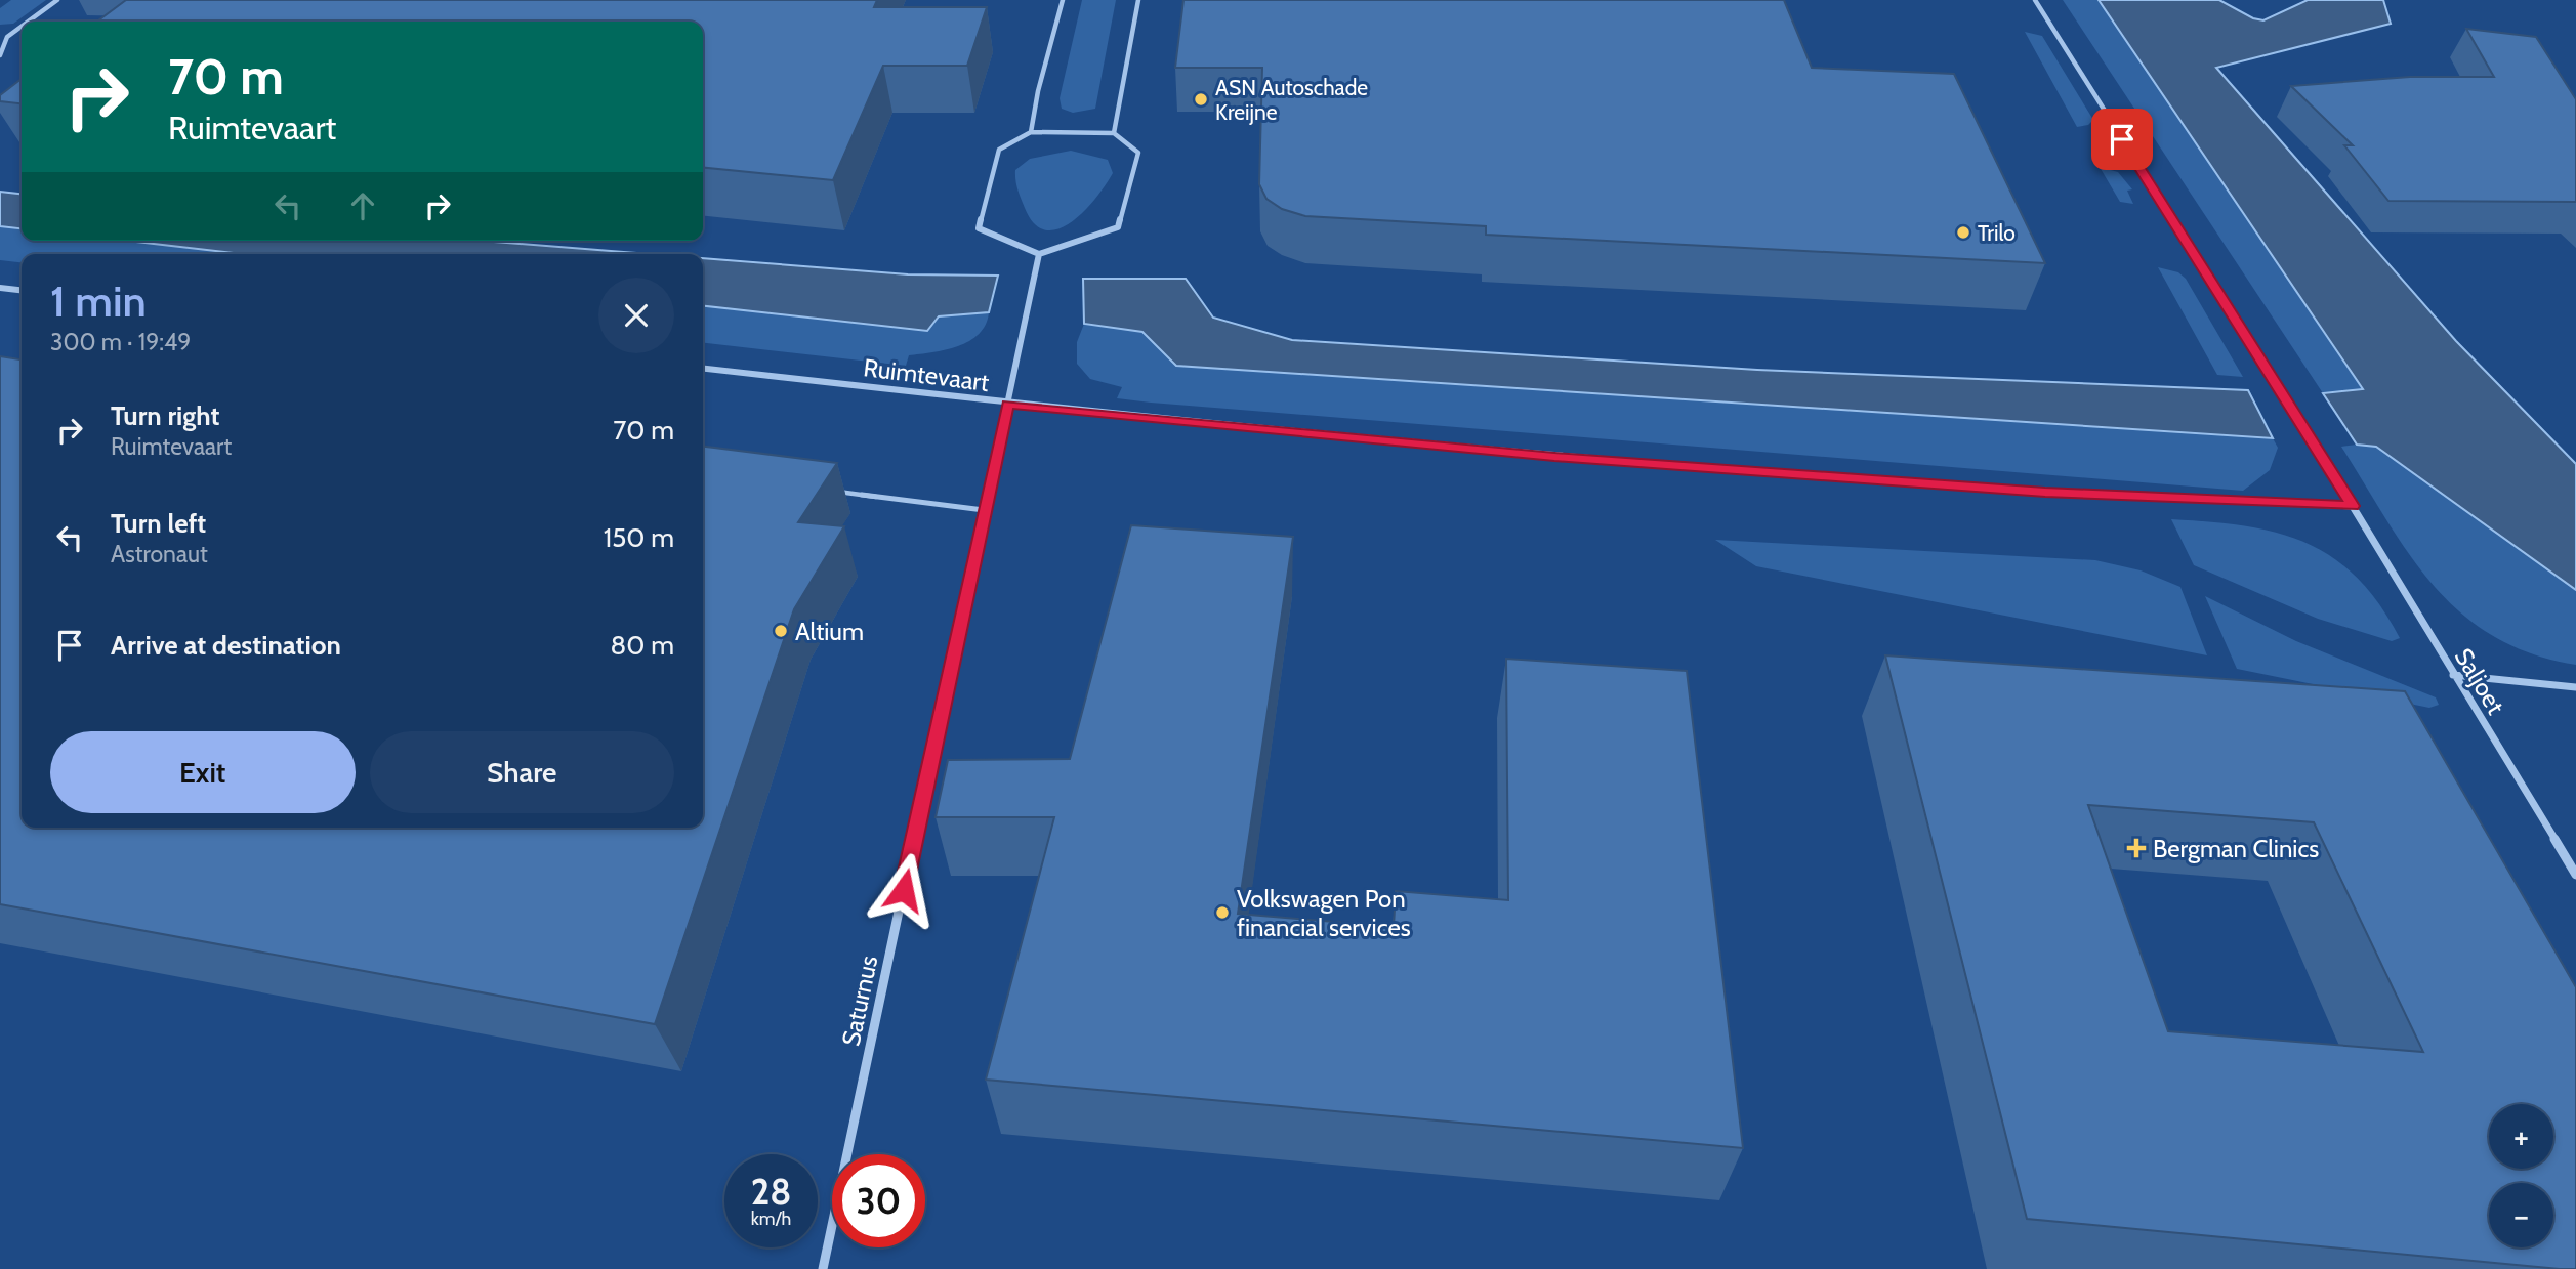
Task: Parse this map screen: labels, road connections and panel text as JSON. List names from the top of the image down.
{
  "streets": {
    "street": ["Ruimtevaart", "Saljoet", "Saturnus"]
  },
  "crossings": [
    ["Ruimtevaart", "Saljoet"],
    ["Ruimtevaart", "Saturnus"]
  ],
  "places": {
    "other": [
      "ASN Autoschade Kreijne",
      "Trilo",
      "Altium",
      "Volkswagen Pon financial services"
    ],
    "health": ["Bergman Clinics"]
  },
  "page": {
    "turn": ["70 m", "Ruimtevaart"],
    "heading": ["1 min", "300 m · 19:49"],
    "list": [
      {
        "name": "Turn right",
        "note": "Ruimtevaart",
        "value": "70 m"
      },
      {
        "name": "Turn left",
        "note": "Astronaut",
        "value": "150 m"
      },
      {
        "name": "Arrive at destination",
        "value": "80 m"
      }
    ],
    "buttons": ["Exit", "Share"],
    "map_buttons": ["+", "−"],
    "speed": "28 km/h",
    "limit": "30"
  }
}
